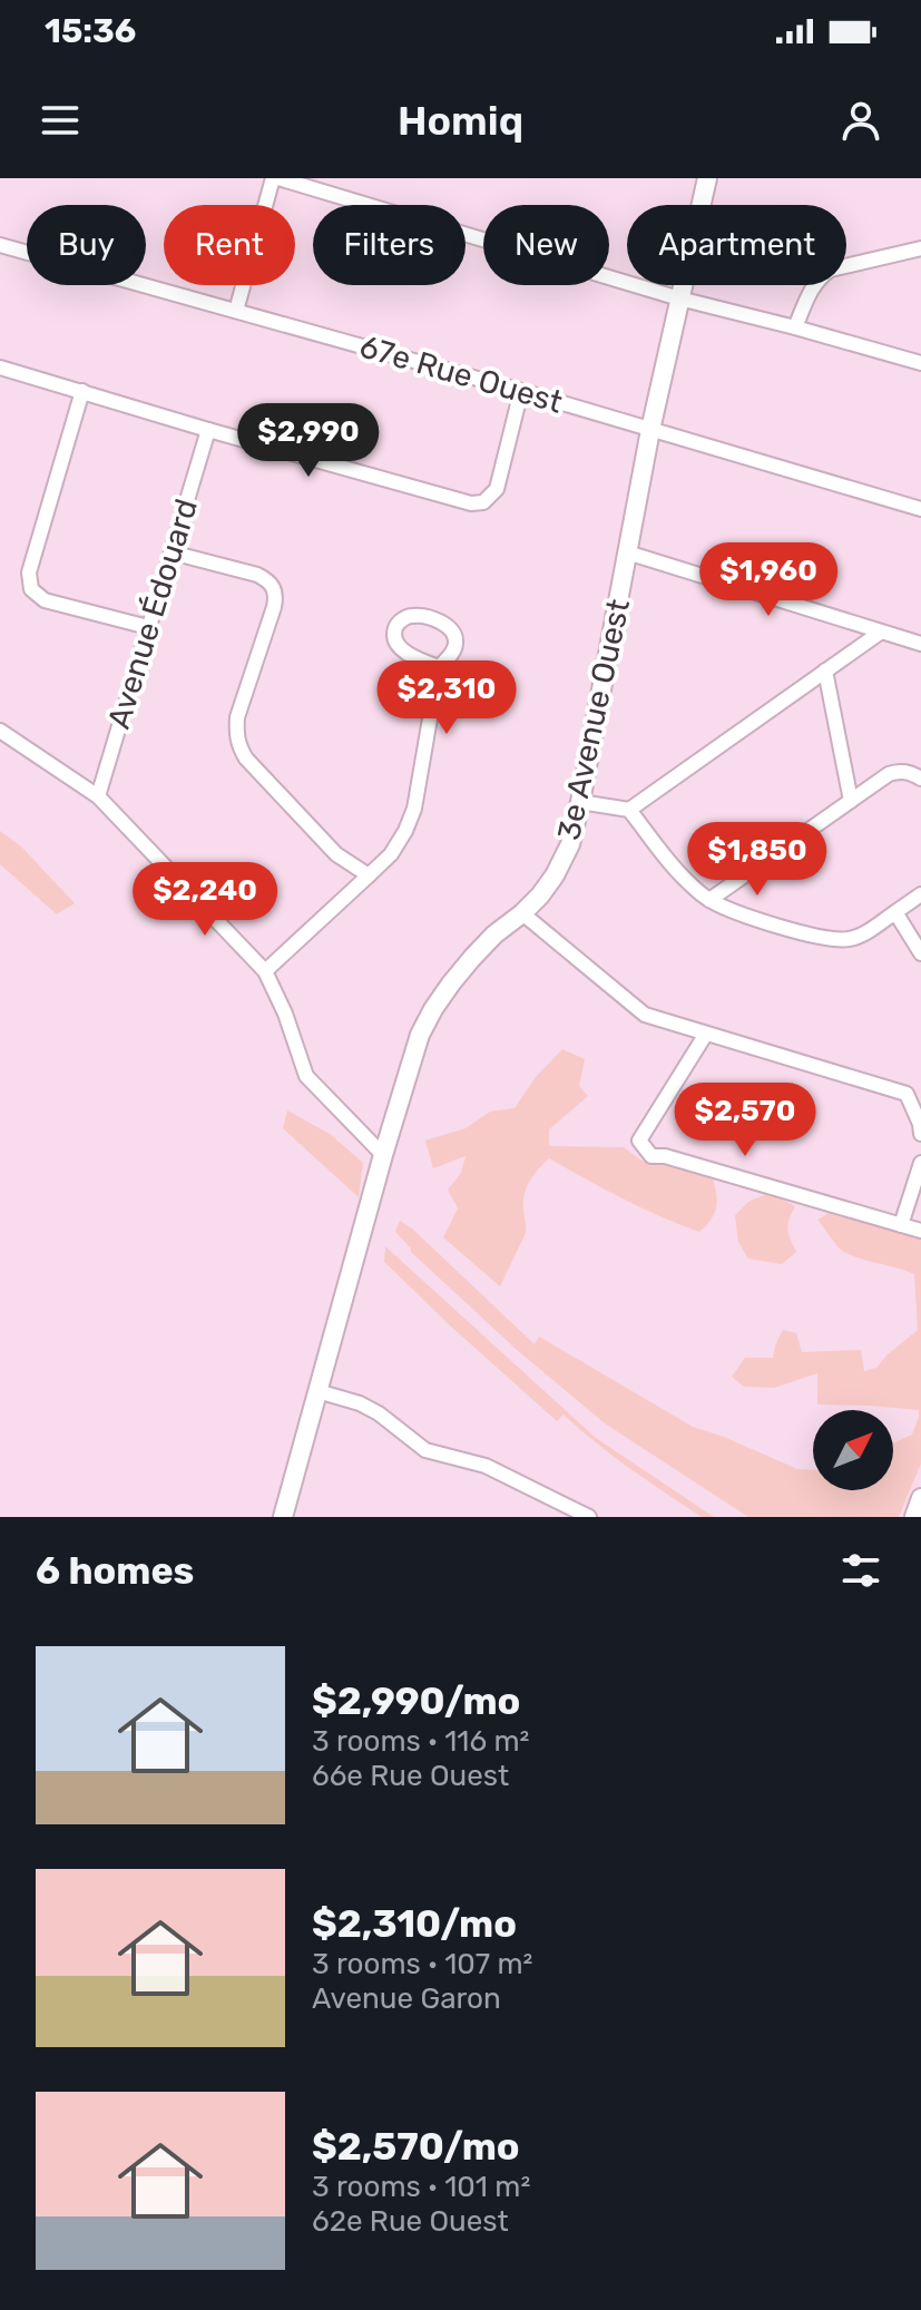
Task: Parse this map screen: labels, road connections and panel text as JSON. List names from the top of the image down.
{
  "streets": {
    "street": ["67e Rue Ouest", "Avenue Édouard", "3e Avenue Ouest"]
  },
  "crossings": [
    ["67e Rue Ouest", "3e Avenue Ouest"]
  ],
  "north": "top right",
  "page": {
    "status": "15:36",
    "header": "Homiq",
    "chip": [
      "Buy",
      "Rent",
      "Filters",
      "New",
      "Apartment"
    ],
    "price": [
      "$2,990",
      "$1,960",
      "$2,310",
      "$1,850",
      "$2,240",
      "$2,570"
    ],
    "heading": "6 homes",
    "list": [
      {
        "name": "$2,990/mo",
        "note": "3 rooms · 116 m² · 66e Rue Ouest"
      },
      {
        "name": "$2,310/mo",
        "note": "3 rooms · 107 m² · Avenue Garon"
      },
      {
        "name": "$2,570/mo",
        "note": "3 rooms · 101 m² · 62e Rue Ouest"
      }
    ]
  }
}
